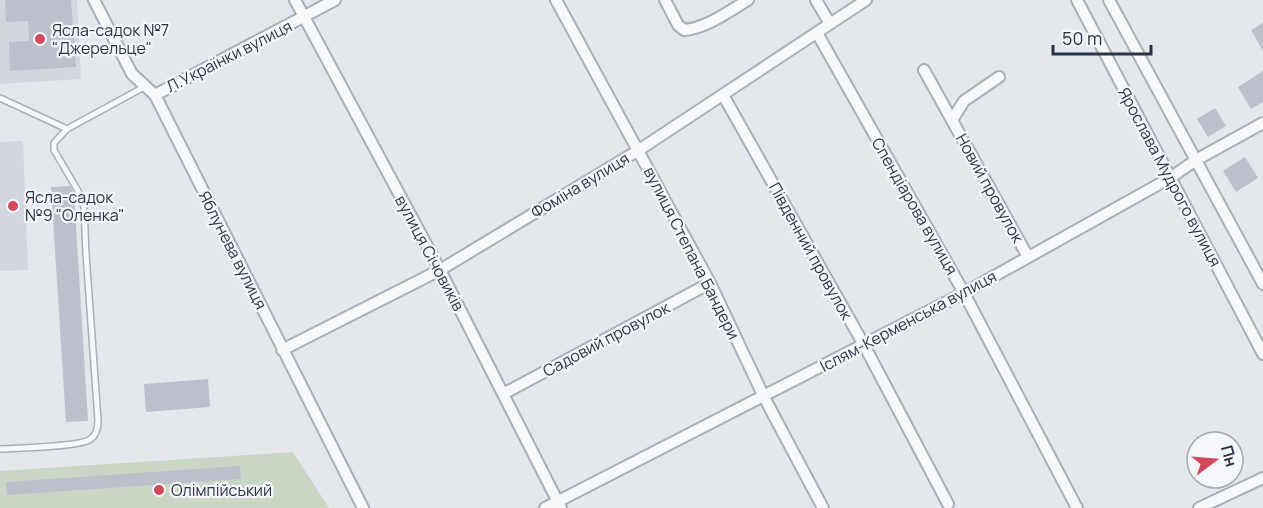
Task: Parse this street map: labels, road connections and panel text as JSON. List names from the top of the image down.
{
  "streets": {
    "street": [
      "Л.Українки вулиця",
      "Ярослава Мудрого вулиця",
      "Фоміна вулиця",
      "Новий провулок",
      "Спендіарова вулиця",
      "Яблунева вулиця",
      "Південний провулок",
      "вулиця Січовиків",
      "вулиця Степана Бандери",
      "Іслям-Керменська вулиця",
      "Садовий провулок"
    ]
  },
  "crossings": [
    ["Л.Українки вулиця", "Яблунева вулиця"],
    ["Л.Українки вулиця", "вулиця Січовиків"],
    ["Ярослава Мудрого вулиця", "Іслям-Керменська вулиця"],
    ["Фоміна вулиця", "Спендіарова вулиця"],
    ["Фоміна вулиця", "Яблунева вулиця"],
    ["Фоміна вулиця", "Південний провулок"],
    ["Фоміна вулиця", "вулиця Січовиків"],
    ["Фоміна вулиця", "вулиця Степана Бандери"],
    ["Новий провулок", "Іслям-Керменська вулиця"],
    ["Спендіарова вулиця", "Іслям-Керменська вулиця"],
    ["Південний провулок", "Іслям-Керменська вулиця"],
    ["вулиця Січовиків", "Іслям-Керменська вулиця"],
    ["вулиця Січовиків", "Садовий провулок"],
    ["вулиця Степана Бандери", "Іслям-Керменська вулиця"],
    ["вулиця Степана Бандери", "Садовий провулок"]
  ],
  "places": ["Ясла-садок №7 \"Джерельце\"", "Ясла-садок №9 \"Оленка\"", "Олімпійський"],
  "scale_bar": "50 m",
  "north": "right"
}
